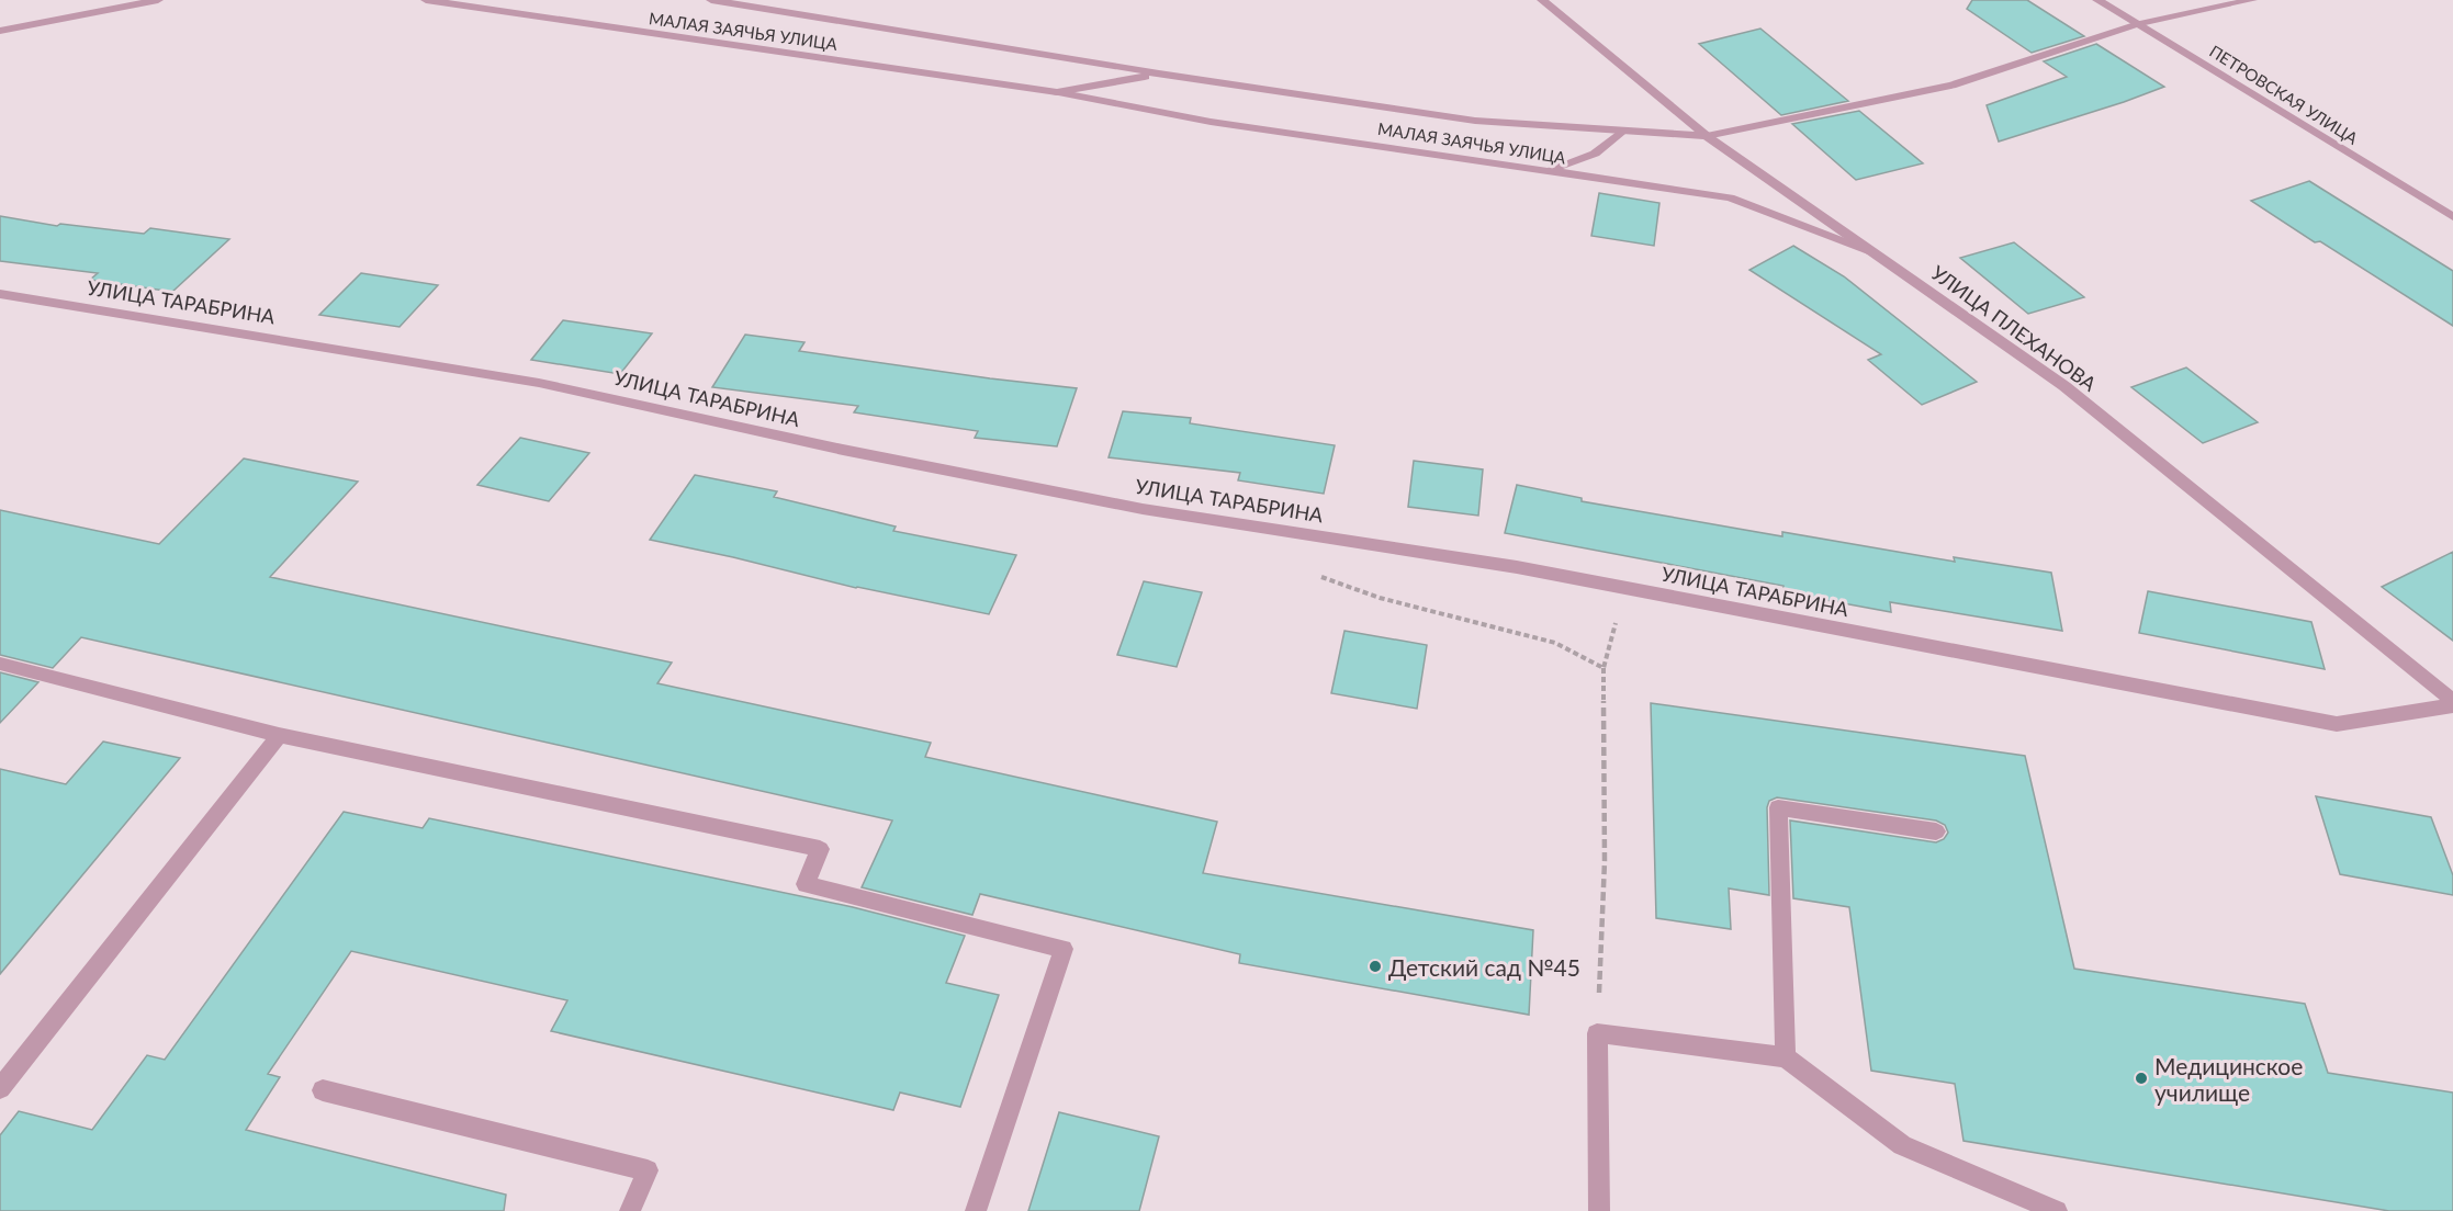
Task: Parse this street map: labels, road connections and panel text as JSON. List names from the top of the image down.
{
  "streets": {
    "street": [
      "МАЛАЯ ЗАЯЧЬЯ УЛИЦА",
      "ПЕТРОВСКАЯ УЛИЦА",
      "УЛИЦА ТАРАБРИНА",
      "УЛИЦА ПЛЕХАНОВА"
    ]
  },
  "crossings": [
    ["МАЛАЯ ЗАЯЧЬЯ УЛИЦА", "ПЕТРОВСКАЯ УЛИЦА"],
    ["МАЛАЯ ЗАЯЧЬЯ УЛИЦА", "УЛИЦА ПЛЕХАНОВА"],
    ["УЛИЦА ТАРАБРИНА", "УЛИЦА ПЛЕХАНОВА"]
  ],
  "places": ["Детский сад №45", "Медицинское училище"]
}
